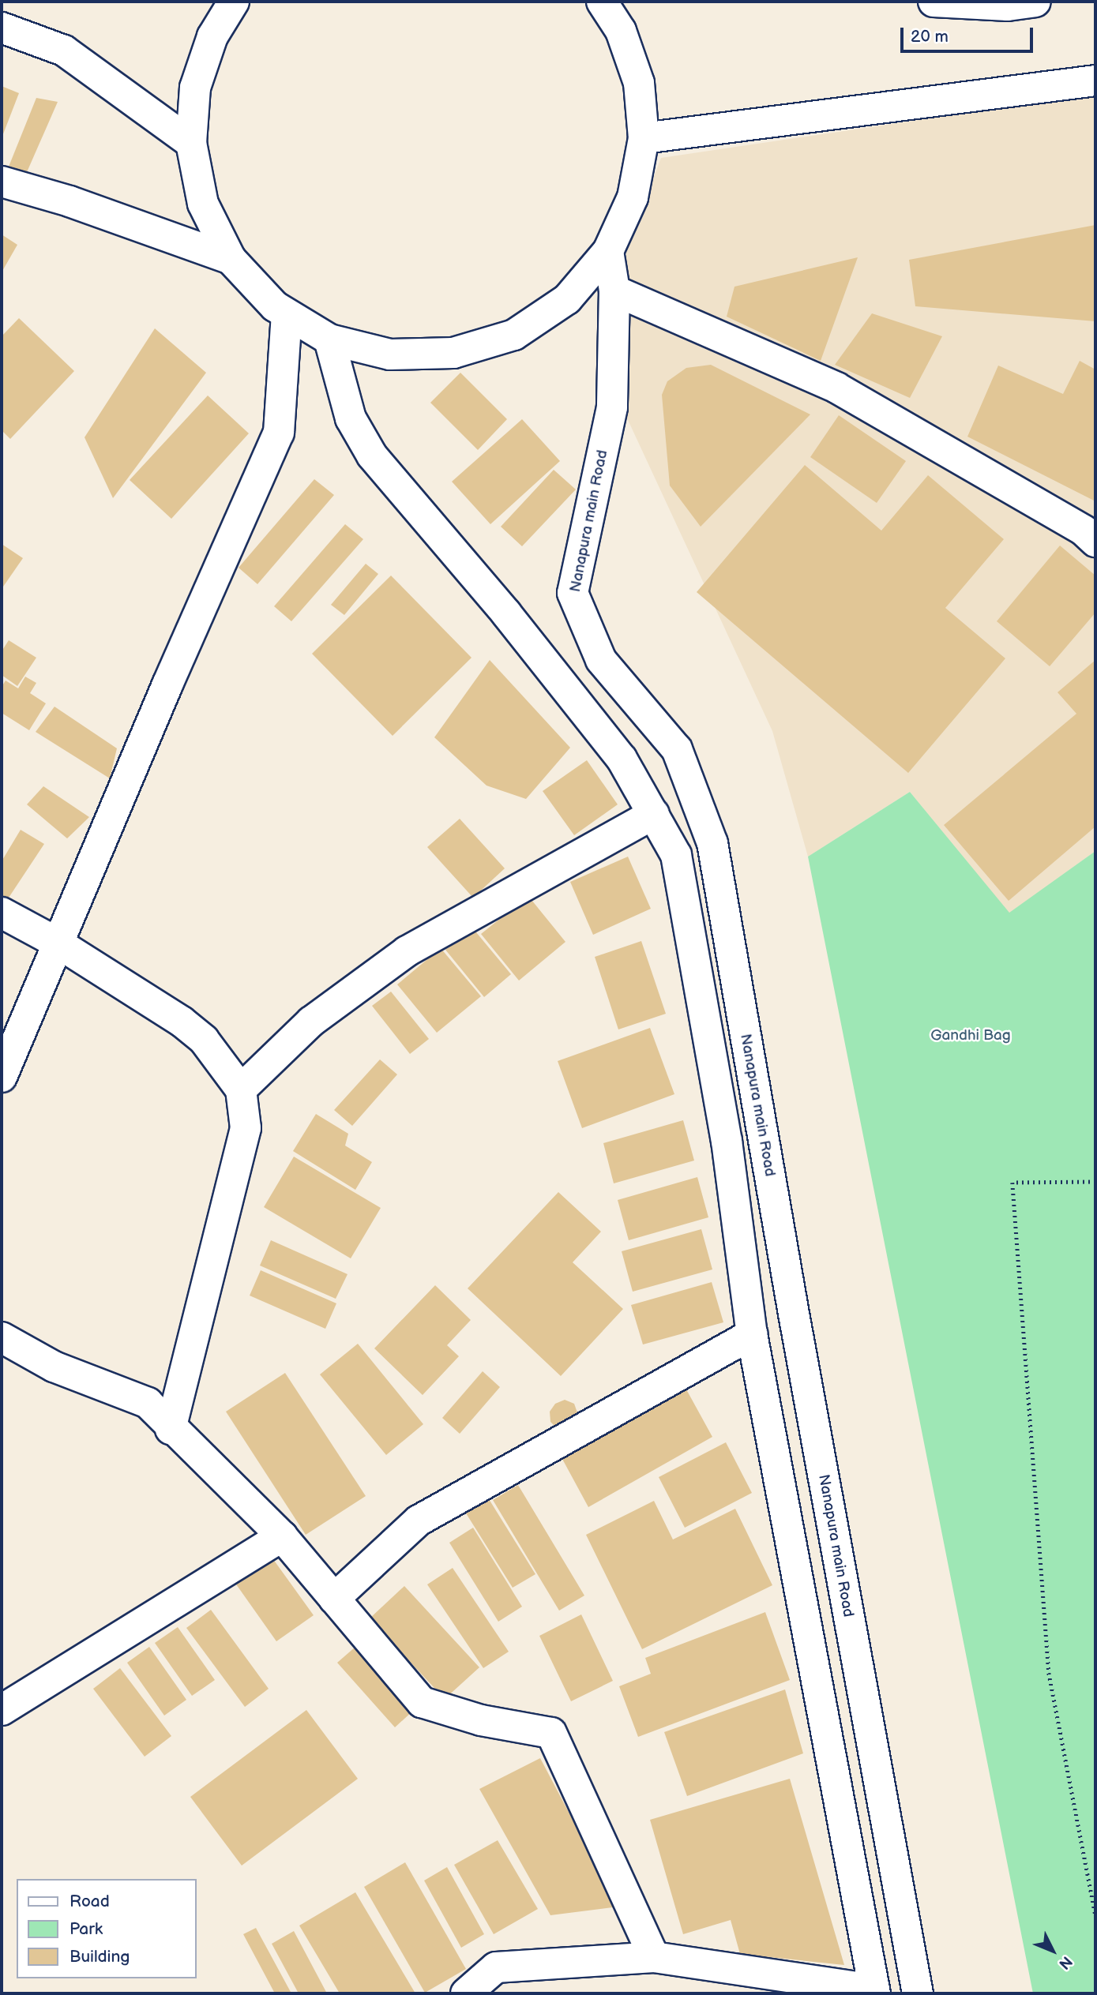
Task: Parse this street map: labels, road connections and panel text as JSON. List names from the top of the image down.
{
  "streets": {
    "main road": ["Nanapura main Road"]
  },
  "parks": ["Gandhi Bag"],
  "legend": ["Road", "Park", "Building"],
  "scale_bar": "20 m",
  "north": "bottom right"
}
